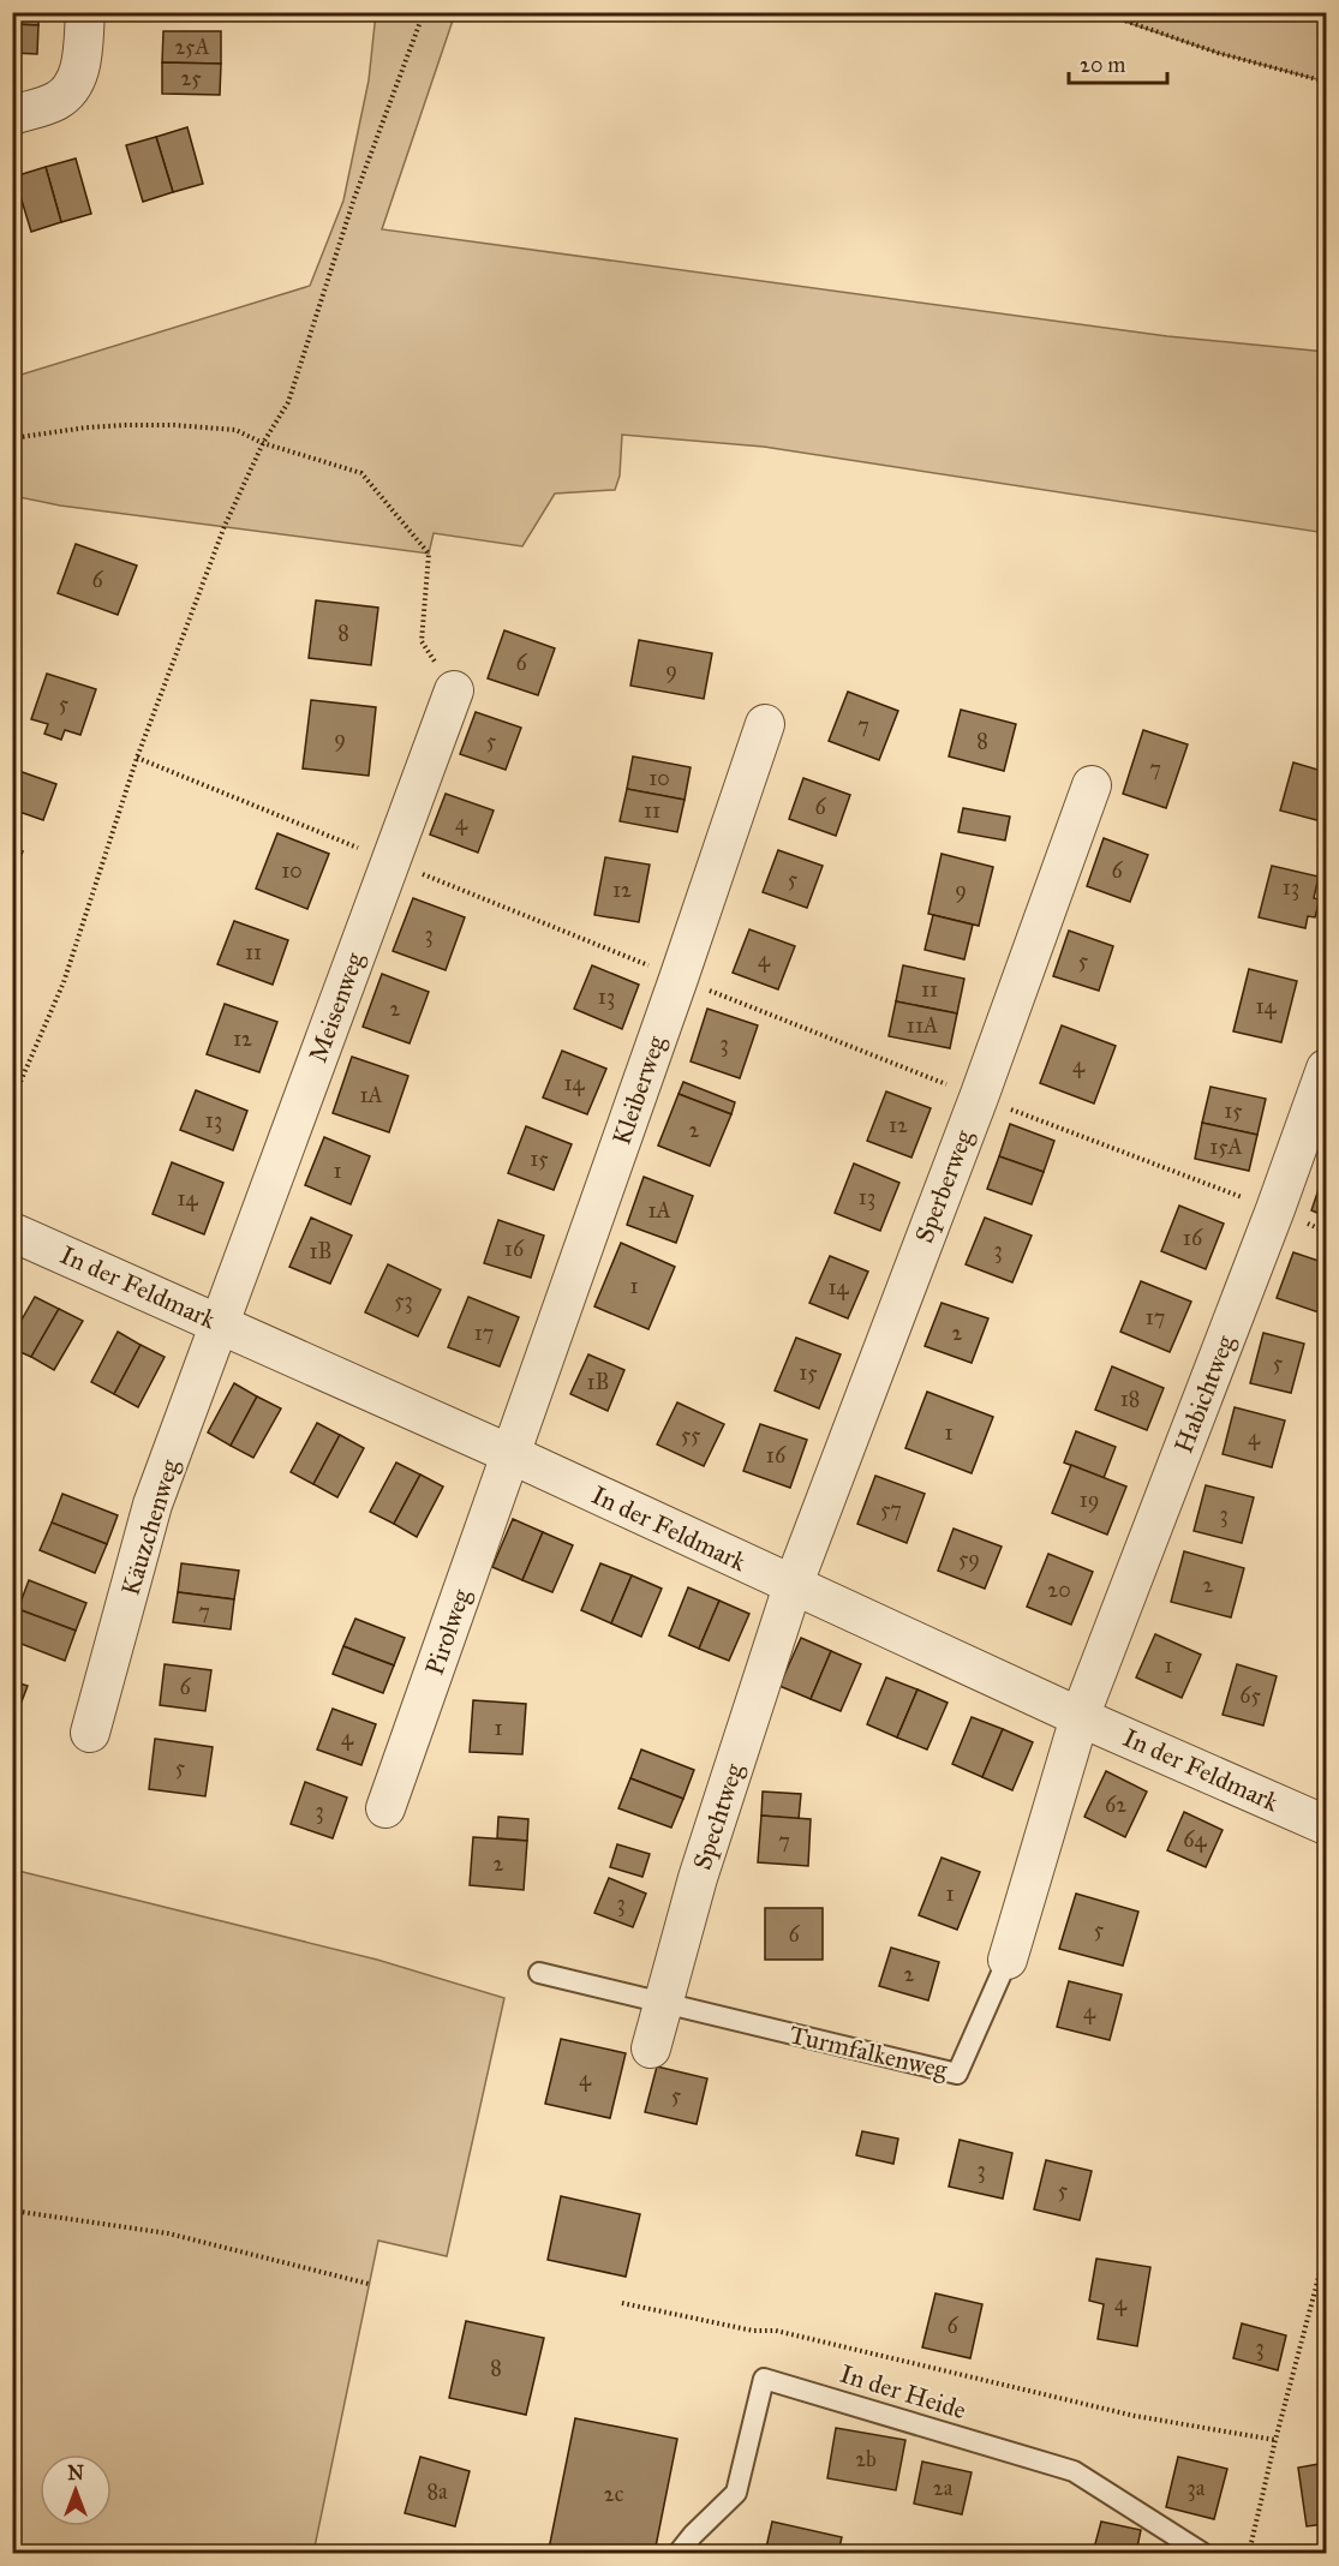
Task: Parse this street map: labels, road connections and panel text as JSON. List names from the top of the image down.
{
  "streets": {
    "street": [
      "Meisenweg",
      "Kleiberweg",
      "Sperberweg",
      "In der Feldmark",
      "Habichtweg",
      "Käuzchenweg",
      "Pirolweg",
      "Spechtweg",
      "Turmfalkenweg"
    ],
    "lane": ["In der Heide"]
  },
  "crossings": [
    ["Meisenweg", "In der Feldmark"],
    ["Meisenweg", "Käuzchenweg"],
    ["Kleiberweg", "In der Feldmark"],
    ["Kleiberweg", "Pirolweg"],
    ["Sperberweg", "In der Feldmark"],
    ["Sperberweg", "Spechtweg"],
    ["In der Feldmark", "Habichtweg"],
    ["In der Feldmark", "Käuzchenweg"],
    ["In der Feldmark", "Pirolweg"],
    ["In der Feldmark", "Spechtweg"],
    ["In der Feldmark", "Turmfalkenweg"],
    ["Habichtweg", "Turmfalkenweg"],
    ["Spechtweg", "Turmfalkenweg"]
  ],
  "house_numbers": [
    "25A",
    "25",
    "6",
    "8",
    "6",
    "9",
    "5",
    "7",
    "9",
    "5",
    "8",
    "7",
    "10",
    "6",
    "11",
    "4",
    "10",
    "6",
    "5",
    "13",
    "12",
    "9",
    "3",
    "11",
    "4",
    "5",
    "11",
    "13",
    "14",
    "2",
    "11A",
    "12",
    "3",
    "4",
    "14",
    "1A",
    "15",
    "13",
    "12",
    "2",
    "15A",
    "15",
    "1",
    "13",
    "14",
    "1A",
    "16",
    "16",
    "3",
    "1B",
    "1",
    "14",
    "53",
    "17",
    "17",
    "2",
    "5",
    "15",
    "1B",
    "18",
    "1",
    "55",
    "4",
    "16",
    "19",
    "57",
    "3",
    "59",
    "2",
    "20",
    "7",
    "1",
    "6",
    "65",
    "1",
    "4",
    "5",
    "62",
    "3",
    "64",
    "7",
    "2",
    "1",
    "3",
    "5",
    "6",
    "2",
    "4",
    "4",
    "5",
    "3",
    "5",
    "4",
    "6",
    "3",
    "8",
    "2b",
    "2a",
    "3a",
    "8a",
    "2c"
  ],
  "scale_bar": "20 m",
  "north": "top"
}
